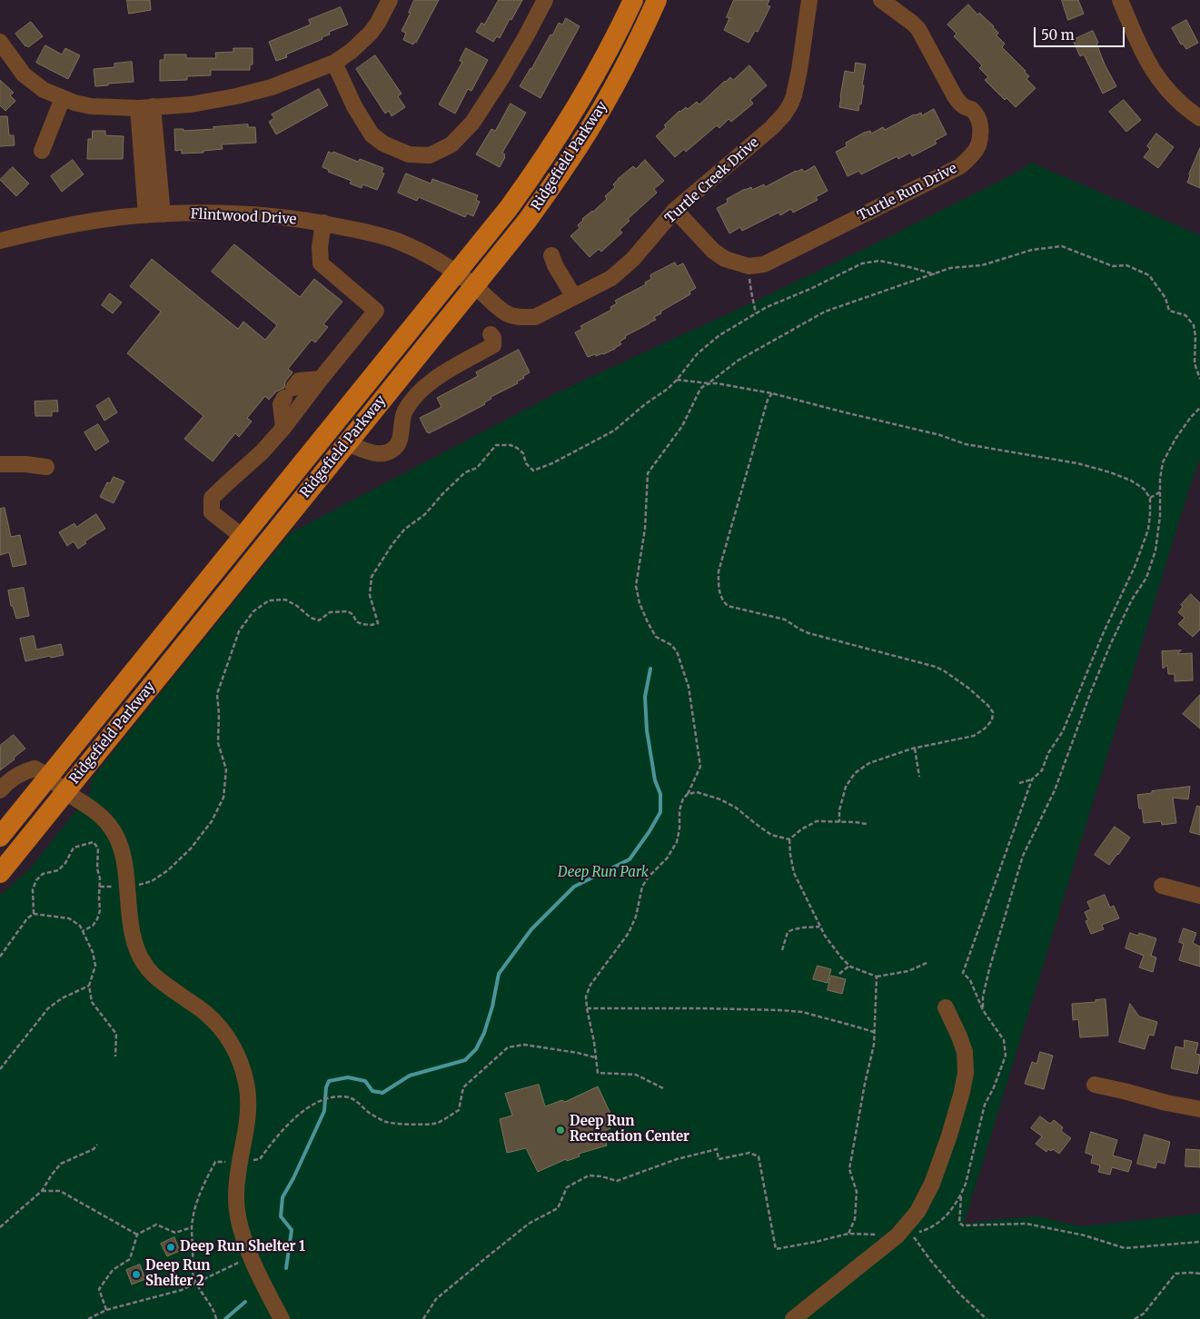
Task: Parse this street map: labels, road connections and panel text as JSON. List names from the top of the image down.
{
  "streets": {
    "main road": ["Ridgefield Parkway"],
    "street": ["Turtle Creek Drive", "Turtle Run Drive", "Flintwood Drive"]
  },
  "crossings": [
    ["Ridgefield Parkway", "Turtle Creek Drive"],
    ["Ridgefield Parkway", "Flintwood Drive"],
    ["Turtle Creek Drive", "Flintwood Drive"]
  ],
  "parks": ["Deep Run Park"],
  "places": ["Deep Run Recreation Center", "Deep Run Shelter 1", "Deep Run Shelter 2"],
  "scale_bar": "50 m"
}
